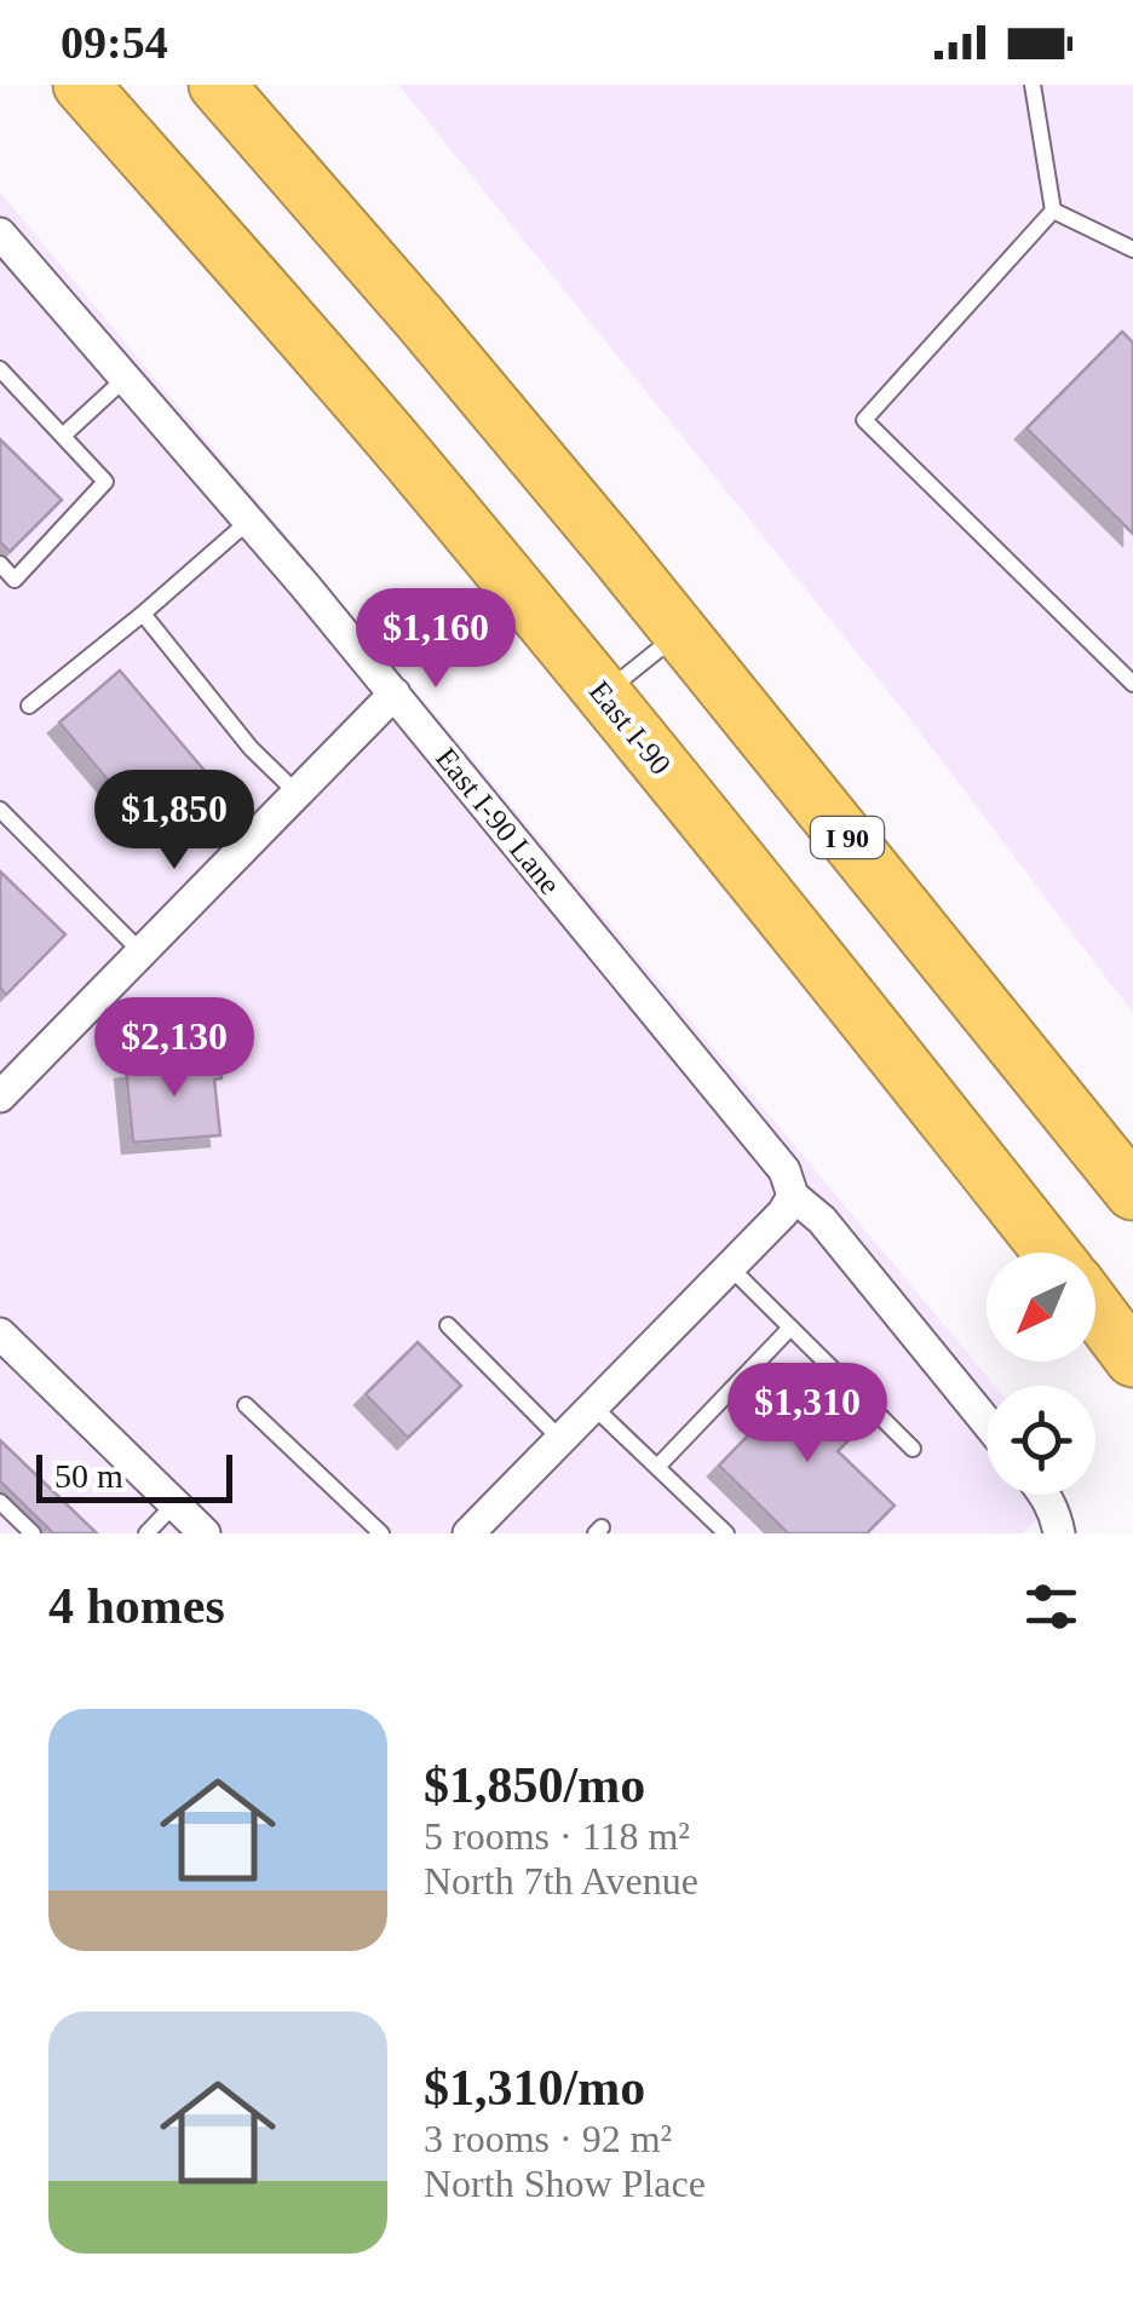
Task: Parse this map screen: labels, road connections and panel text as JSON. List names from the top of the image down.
{
  "streets": {
    "highway": ["East I-90", "I 90"],
    "street": ["East I-90 Lane"]
  },
  "scale_bar": "50 m",
  "north": "bottom left",
  "page": {
    "status": "09:54",
    "price": [
      "$1,160",
      "$1,850",
      "$2,130",
      "$1,310"
    ],
    "scale": "50 m",
    "heading": "4 homes",
    "list": [
      {
        "name": "$1,850/mo",
        "note": "5 rooms · 118 m² · North 7th Avenue"
      },
      {
        "name": "$1,310/mo",
        "note": "3 rooms · 92 m² · North Show Place"
      }
    ]
  }
}
